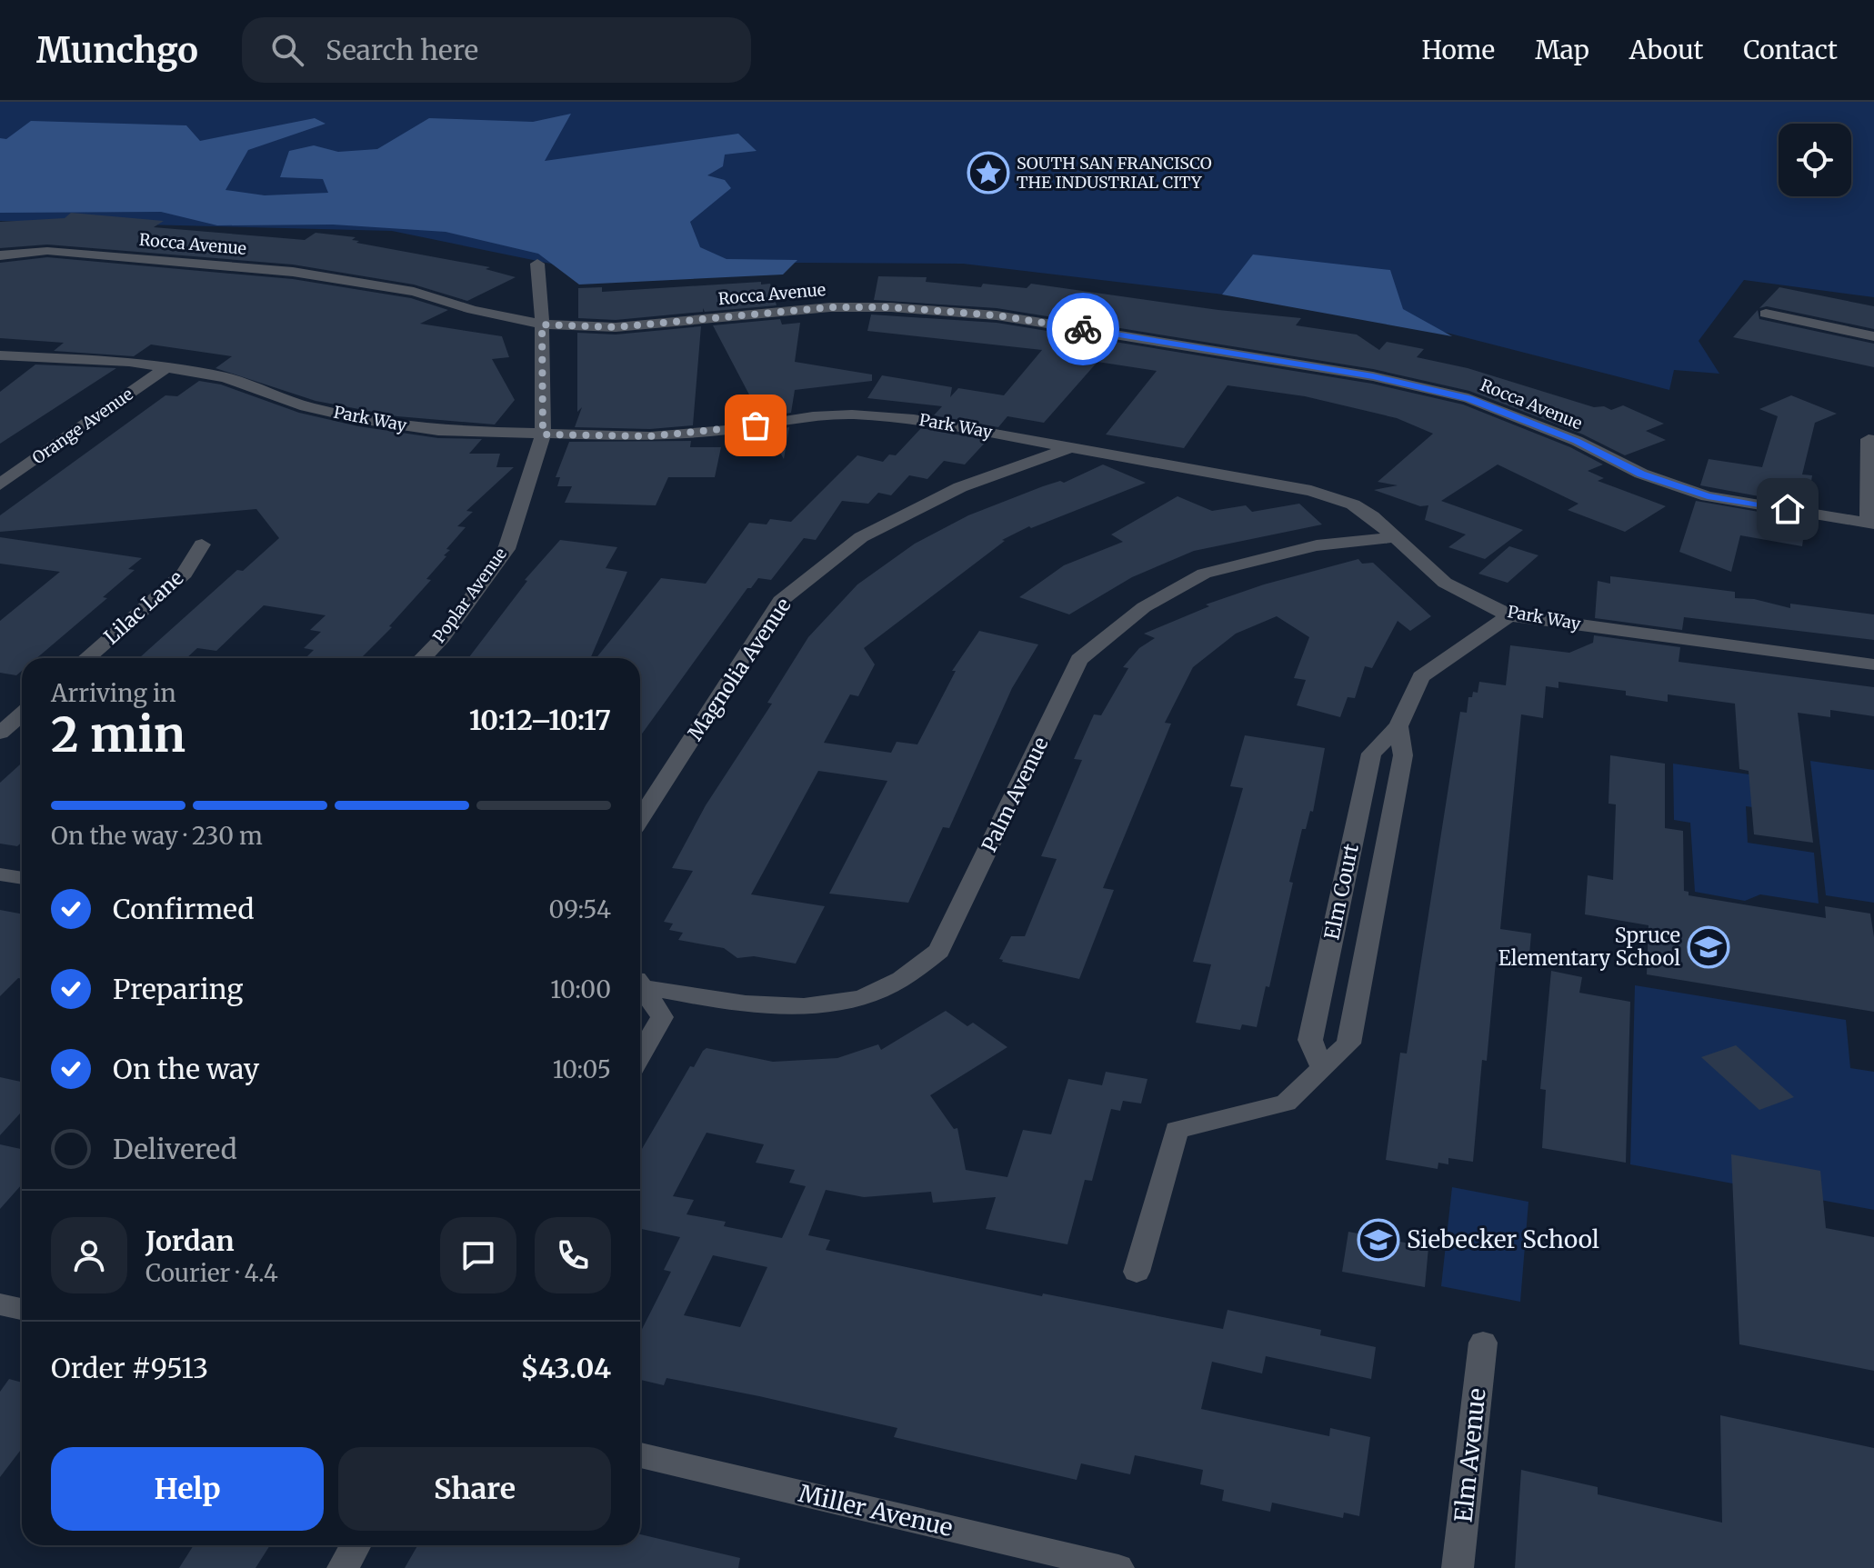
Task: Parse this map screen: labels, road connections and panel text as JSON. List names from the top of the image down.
{
  "streets": {
    "street": [
      "Rocca Avenue",
      "Park Way",
      "Orange Avenue",
      "Poplar Avenue",
      "Lilac Lane",
      "Magnolia Avenue",
      "Palm Avenue",
      "Elm Court",
      "Elm Avenue",
      "Miller Avenue"
    ]
  },
  "crossings": [
    ["Rocca Avenue", "Poplar Avenue"],
    ["Park Way", "Orange Avenue"],
    ["Park Way", "Poplar Avenue"],
    ["Park Way", "Magnolia Avenue"],
    ["Park Way", "Palm Avenue"],
    ["Park Way", "Elm Court"]
  ],
  "places": {
    "place": ["SOUTH SAN FRANCISCO THE INDUSTRIAL CITY"],
    "school or university": ["Spruce Elementary School", "Siebecker School"]
  },
  "page": {
    "header": "Munchgo",
    "search": "Search here",
    "nav": [
      "Home",
      "Map",
      "About",
      "Contact"
    ],
    "heading": ["2 min", "Arriving in", "10:12–10:17"],
    "panel": [
      "Jordan",
      "Courier · 4.4",
      "Order #9513",
      "$43.04"
    ],
    "bar": "On the way · 230 m",
    "list": [
      ["Confirmed", "09:54"],
      ["Preparing", "10:00"],
      ["On the way", "10:05"],
      "Delivered"
    ],
    "buttons": ["Help", "Share"]
  }
}
